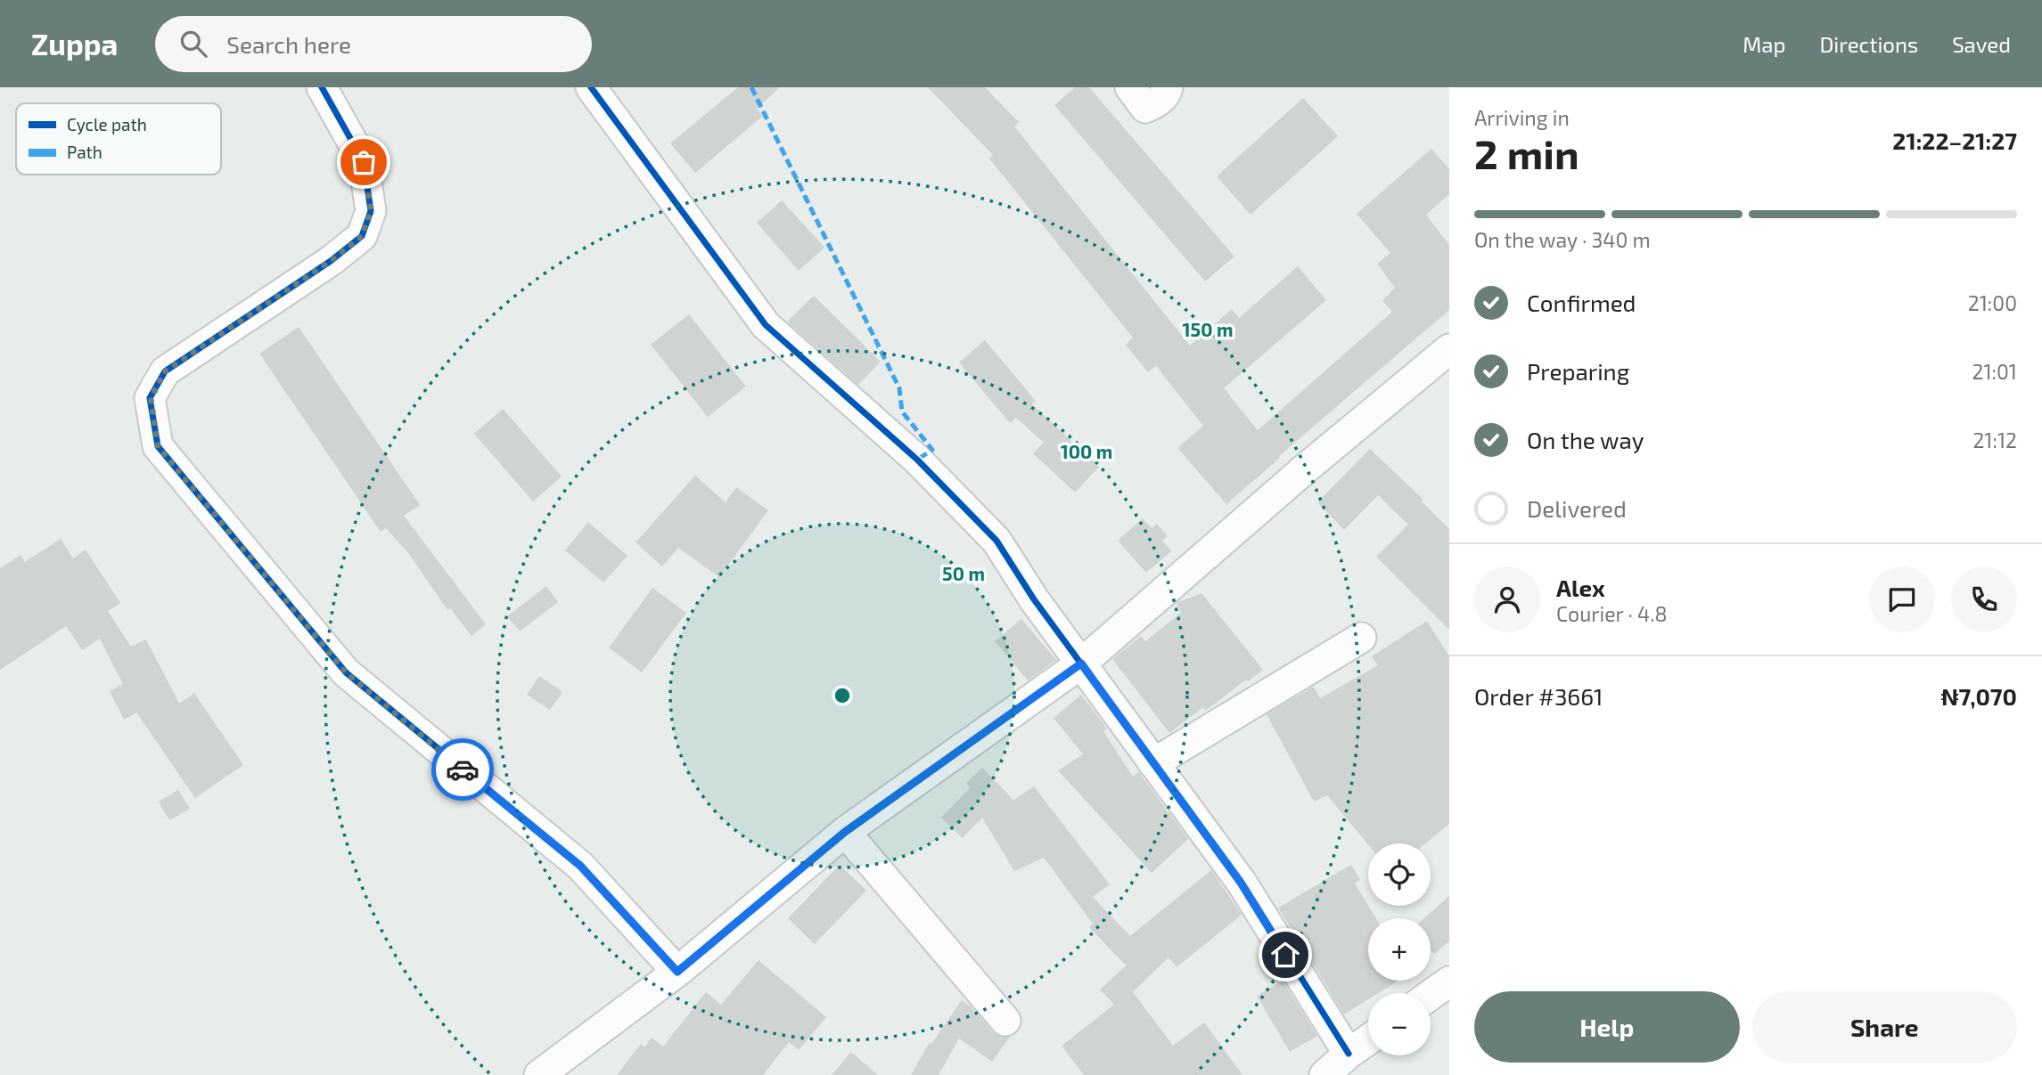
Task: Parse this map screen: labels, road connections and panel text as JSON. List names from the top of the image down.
{
  "legend": ["Cycle path", "Path"],
  "page": {
    "header": "Zuppa",
    "search": "Search here",
    "nav": ["Map", "Directions", "Saved"],
    "heading": ["2 min", "Arriving in", "21:22–21:27"],
    "panel": [
      "Alex",
      "Courier · 4.8",
      "Order #3661",
      "₦7,070"
    ],
    "bar": "On the way · 340 m",
    "list": [
      ["Confirmed", "21:00"],
      ["Preparing", "21:01"],
      ["On the way", "21:12"],
      "Delivered"
    ],
    "map_buttons": ["+", "−"],
    "buttons": ["Help", "Share"]
  },
  "rings": ["150 m", "100 m", "50 m"]
}
